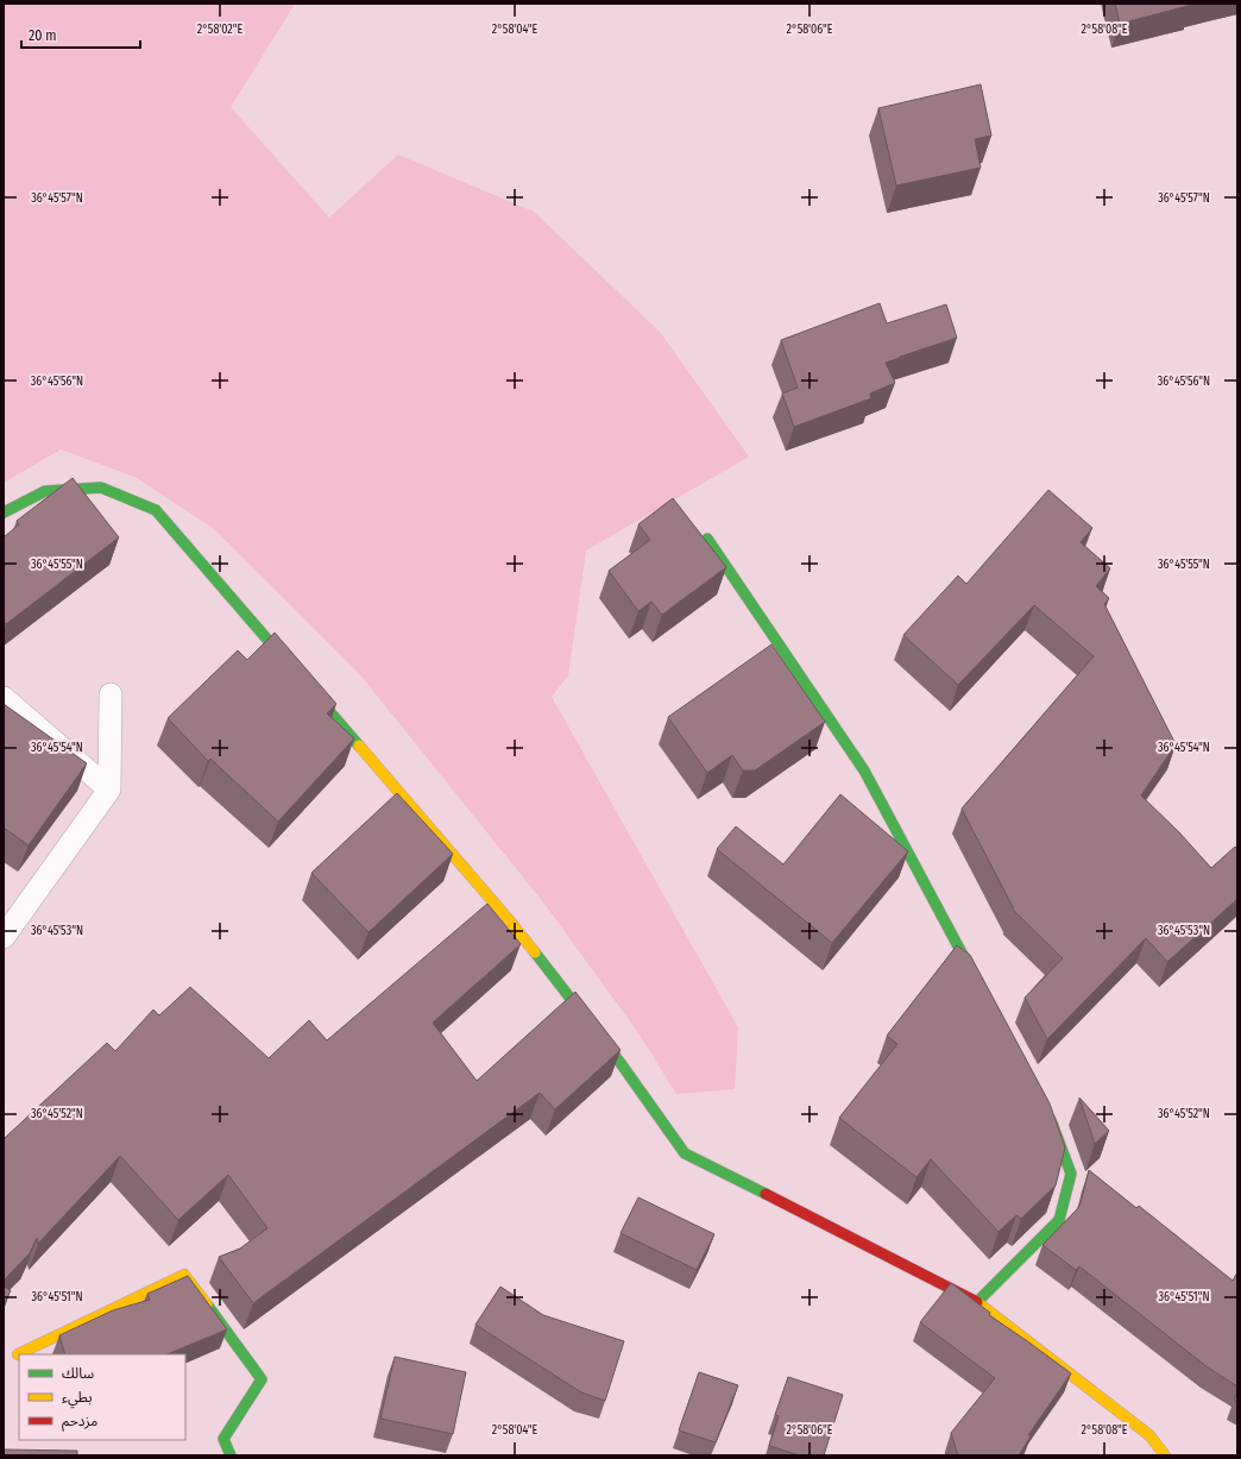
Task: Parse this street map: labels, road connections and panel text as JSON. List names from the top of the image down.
{
  "legend": ["سالك", "بطيء", "مزدحم"],
  "scale_bar": "20 m",
  "coordinates": [
    "2°58'02\"E",
    "2°58'04\"E",
    "2°58'06\"E",
    "2°58'08\"E",
    "36°45'57\"N",
    "36°45'56\"N",
    "36°45'55\"N",
    "36°45'54\"N",
    "36°45'53\"N",
    "36°45'52\"N",
    "36°45'51\"N"
  ]
}
